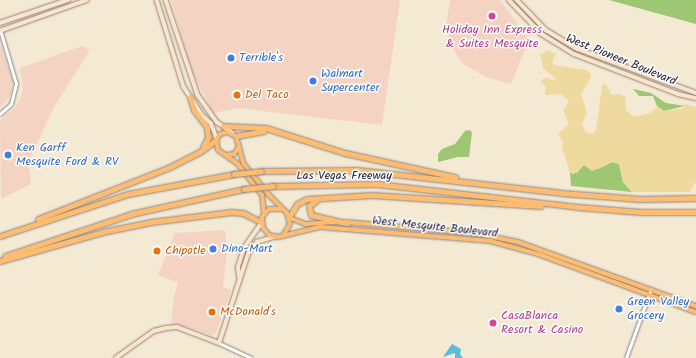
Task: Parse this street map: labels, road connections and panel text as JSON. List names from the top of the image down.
{
  "streets": {
    "highway": ["Las Vegas Freeway"],
    "main road": ["West Pioneer Boulevard", "West Mesquite Boulevard"]
  },
  "places": [
    "Holiday Inn Express & Suites Mesquite",
    "Terrible's",
    "Walmart Supercenter",
    "Del Taco",
    "Ken Garff Mesquite Ford & RV",
    "Dino-Mart",
    "Chipotle",
    "Green Valley Grocery",
    "McDonald's",
    "CasaBlanca Resort & Casino"
  ]
}
